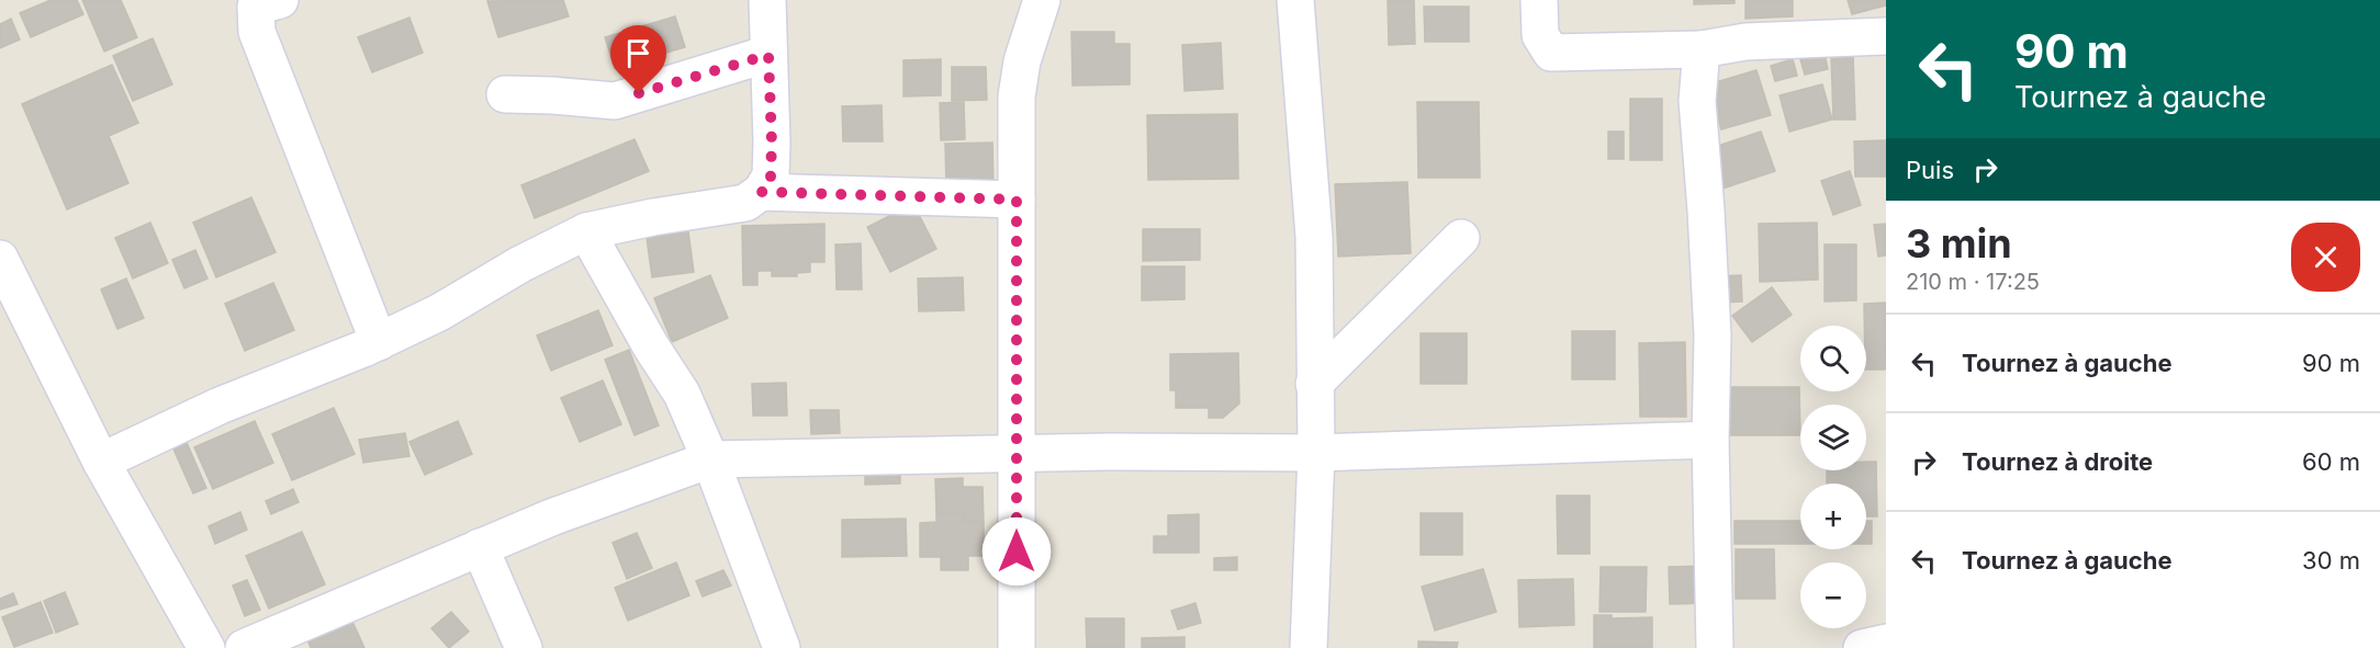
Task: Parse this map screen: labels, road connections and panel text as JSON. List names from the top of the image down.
{
  "page": {
    "turn": ["90 m", "Tournez à gauche"],
    "then": "Puis",
    "heading": ["3 min", "210 m · 17:25"],
    "list": [
      {
        "name": "Tournez à gauche",
        "value": "90 m"
      },
      {
        "name": "Tournez à droite",
        "value": "60 m"
      },
      {
        "name": "Tournez à gauche",
        "value": "30 m"
      }
    ],
    "map_buttons": ["+", "−"]
  }
}
